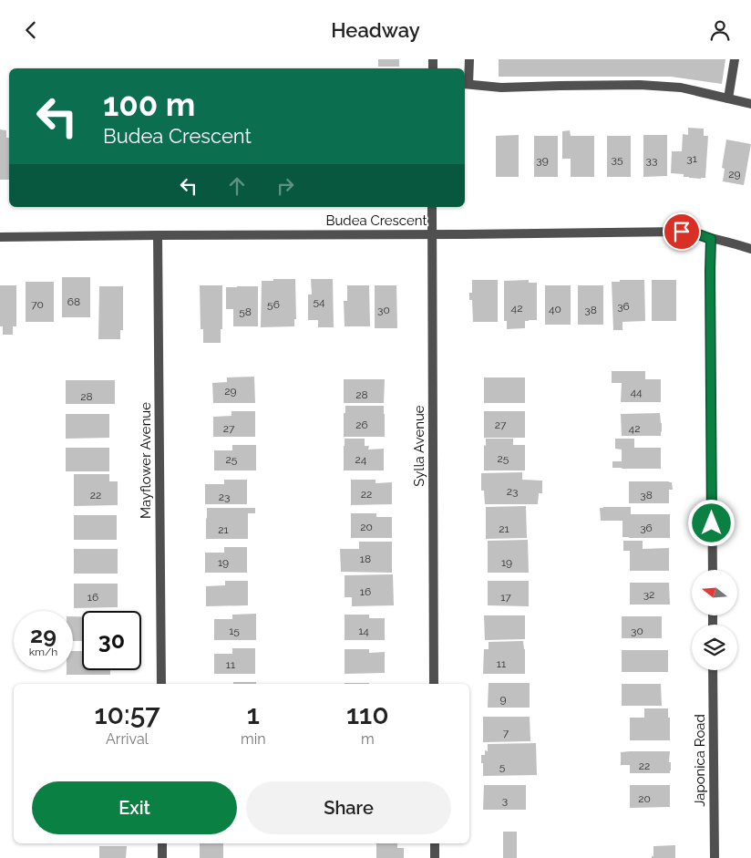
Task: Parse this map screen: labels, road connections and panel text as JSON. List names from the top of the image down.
{
  "streets": {
    "street": [
      "Budea Crescent",
      "Sylla Avenue",
      "Mayflower Avenue",
      "Japonica Road"
    ]
  },
  "crossings": [
    ["Budea Crescent", "Sylla Avenue"],
    ["Budea Crescent", "Mayflower Avenue"]
  ],
  "house_numbers": [
    "31",
    "35",
    "39",
    "33",
    "29",
    "68",
    "54",
    "70",
    "56",
    "36",
    "42",
    "40",
    "30",
    "38",
    "58",
    "29",
    "44",
    "28",
    "28",
    "26",
    "27",
    "27",
    "42",
    "25",
    "25",
    "24",
    "23",
    "22",
    "22",
    "38",
    "23",
    "20",
    "36",
    "21",
    "21",
    "18",
    "19",
    "19",
    "16",
    "32",
    "16",
    "17",
    "15",
    "14",
    "30",
    "11",
    "11",
    "9",
    "7",
    "22",
    "5",
    "20",
    "3"
  ],
  "north": "left",
  "page": {
    "header": "Headway",
    "turn": ["100 m", "Budea Crescent"],
    "speed": "29 km/h",
    "limit": "30",
    "eta": [
      "10:57",
      "Arrival",
      "1",
      "min",
      "110",
      "m"
    ],
    "buttons": ["Exit", "Share"]
  }
}
